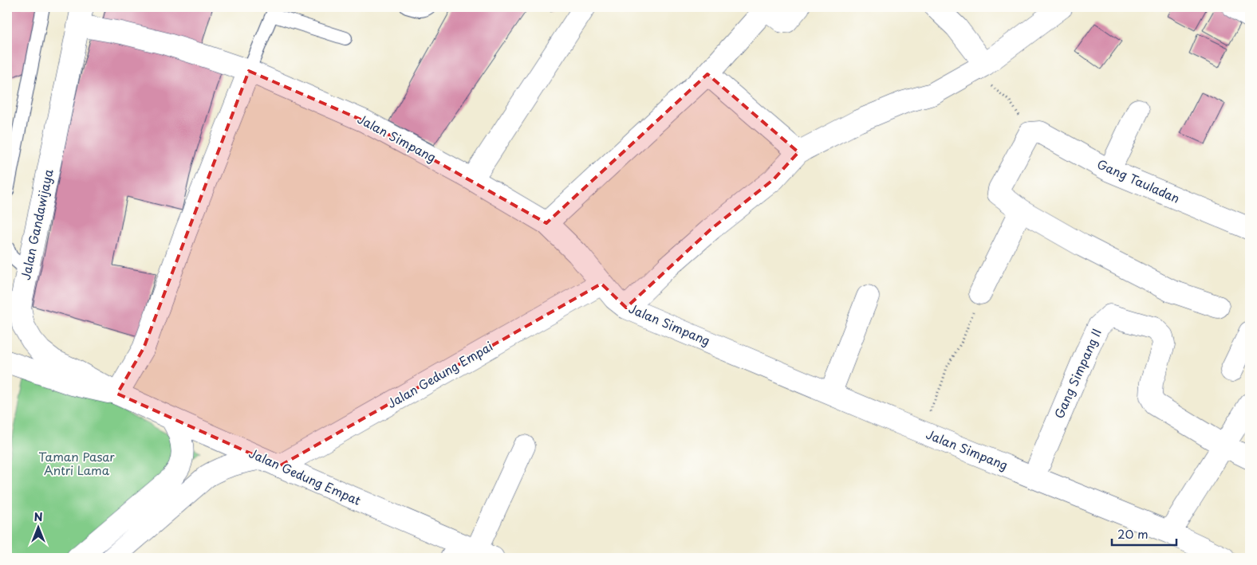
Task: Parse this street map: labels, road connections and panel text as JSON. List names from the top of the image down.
{
  "streets": {
    "street": [
      "Jalan Simpang",
      "Gang Tauladan",
      "Jalan Gandawijaya",
      "Gang Simpang II",
      "Jalan Gedung Empai",
      "Jalan Gedung Empat"
    ]
  },
  "crossings": [
    ["Jalan Simpang", "Jalan Gandawijaya"],
    ["Jalan Simpang", "Gang Simpang II"],
    ["Jalan Simpang", "Jalan Gedung Empai"],
    ["Jalan Gandawijaya", "Jalan Gedung Empat"],
    ["Jalan Gedung Empai", "Jalan Gedung Empat"]
  ],
  "parks": ["Taman Pasar Antri Lama"],
  "scale_bar": "20 m",
  "north": "top"
}
